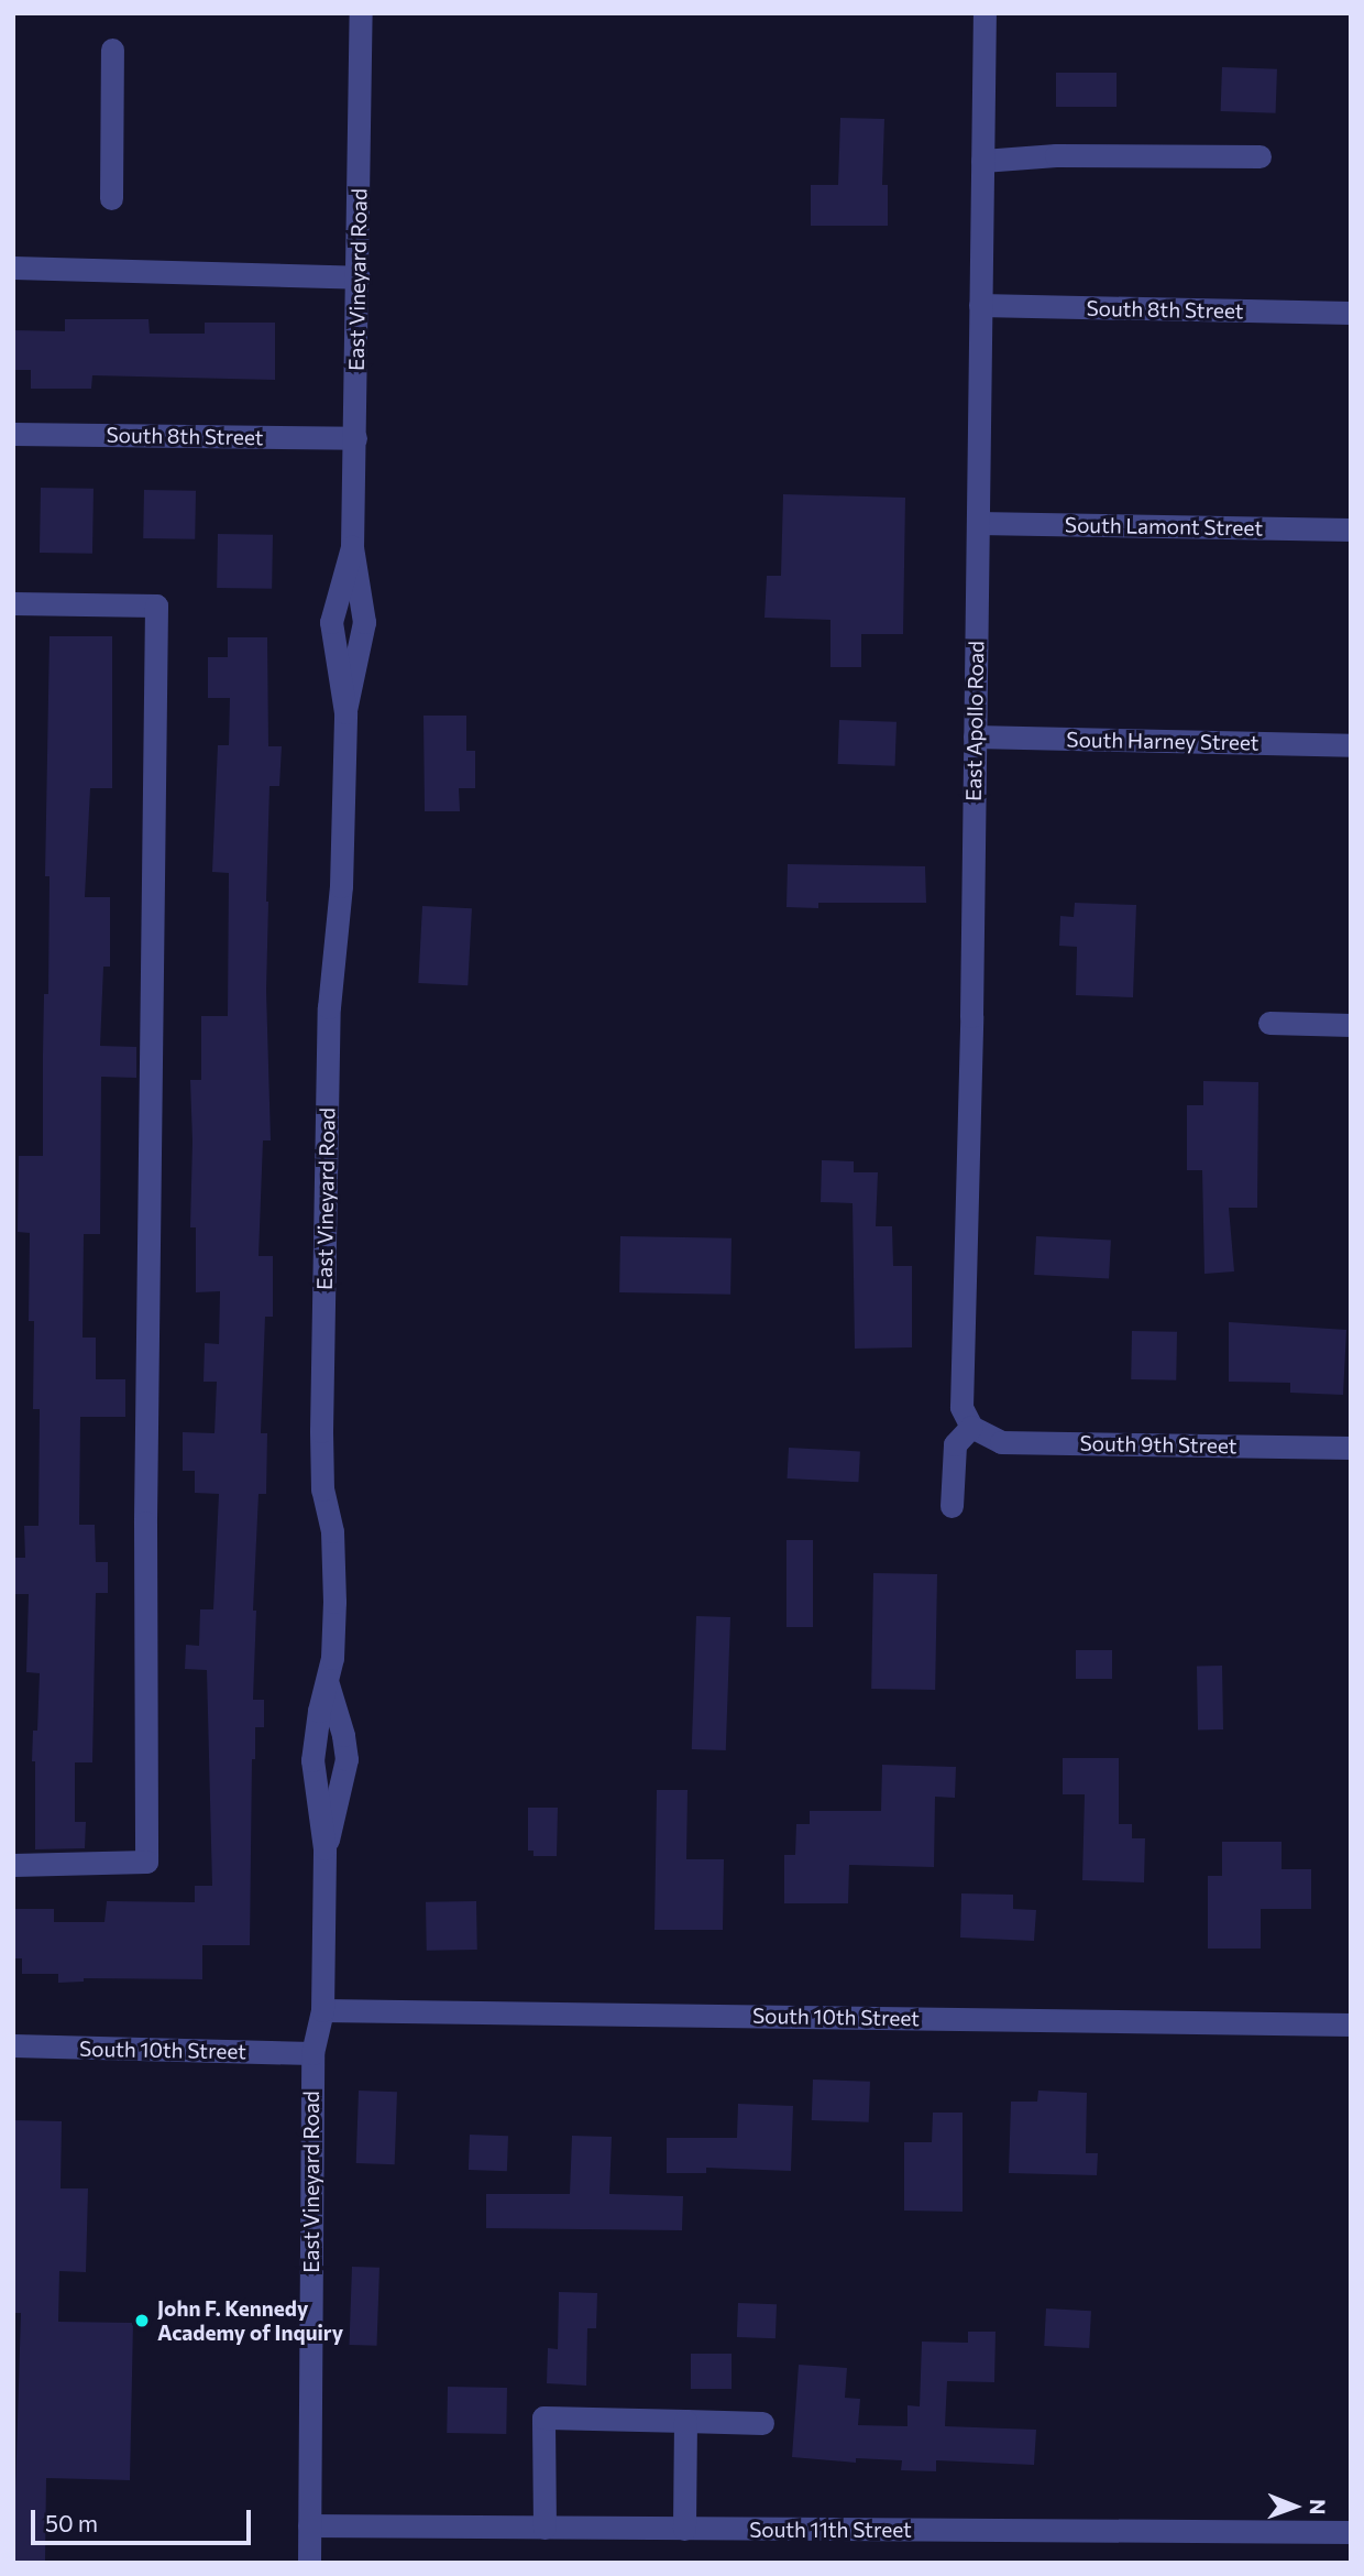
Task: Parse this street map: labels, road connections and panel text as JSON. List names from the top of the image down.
{
  "streets": {
    "street": [
      "East Vineyard Road",
      "South 8th Street",
      "South Lamont Street",
      "East Apollo Road",
      "South Harney Street",
      "South 9th Street",
      "South 10th Street",
      "South 11th Street"
    ]
  },
  "crossings": [
    ["East Vineyard Road", "South 8th Street"],
    ["East Vineyard Road", "South 10th Street"],
    ["East Vineyard Road", "South 11th Street"],
    ["South 8th Street", "East Apollo Road"],
    ["South Lamont Street", "East Apollo Road"],
    ["East Apollo Road", "South Harney Street"],
    ["East Apollo Road", "South 9th Street"]
  ],
  "places": ["John F. Kennedy Academy of Inquiry"],
  "scale_bar": "50 m",
  "north": "right"
}
